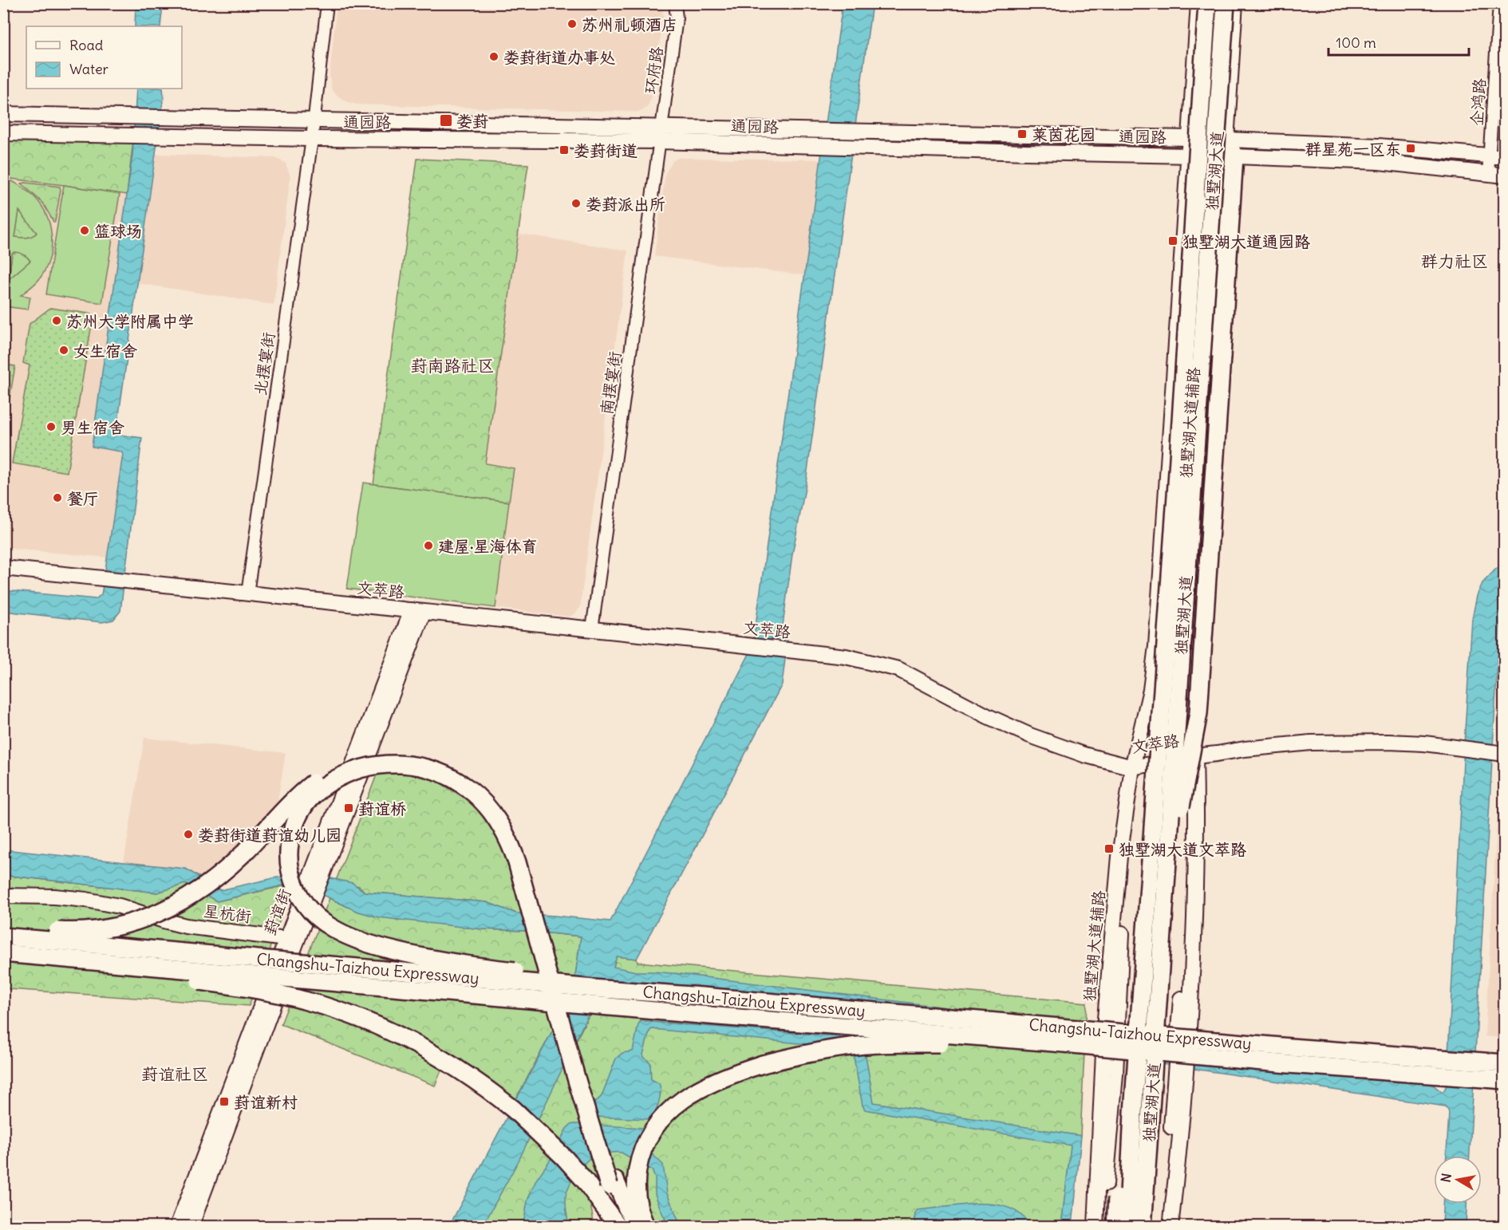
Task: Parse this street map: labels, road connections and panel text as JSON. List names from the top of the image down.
{
  "streets": {
    "highway": ["独墅湖大道", "Changshu-Taizhou Expressway"],
    "main road": [
      "通园路",
      "独墅湖大道辅路",
      "文萃路",
      "葑谊街",
      "星杭街"
    ],
    "street": [
      "环府路",
      "企鸿路",
      "北摆宴街",
      "南摆宴街"
    ]
  },
  "crossings": [
    ["环府路", "通园路"],
    ["环府路", "南摆宴街"],
    ["企鸿路", "通园路"],
    ["通园路", "北摆宴街"],
    ["通园路", "南摆宴街"],
    ["通园路", "独墅湖大道辅路"],
    ["北摆宴街", "文萃路"],
    ["南摆宴街", "文萃路"],
    ["独墅湖大道辅路", "文萃路"],
    ["文萃路", "葑谊街"],
    ["葑谊街", "星杭街"]
  ],
  "districts": ["群力社区", "葑南路社区", "葑谊社区"],
  "places": {
    "other": [
      "苏州礼顿酒店",
      "娄葑街道办事处",
      "娄葑派出所",
      "篮球场",
      "苏州大学附属中学",
      "女生宿舍",
      "男生宿舍",
      "餐厅",
      "建屋·星海体育",
      "娄葑街道葑谊幼儿园"
    ],
    "transit": [
      "娄葑",
      "莱茵花园",
      "群星苑一区东",
      "娄葑街道",
      "独墅湖大道通园路",
      "葑谊桥",
      "独墅湖大道文萃路",
      "葑谊新村"
    ]
  },
  "legend": ["Road", "Water"],
  "scale_bar": "100 m",
  "north": "left"
}
